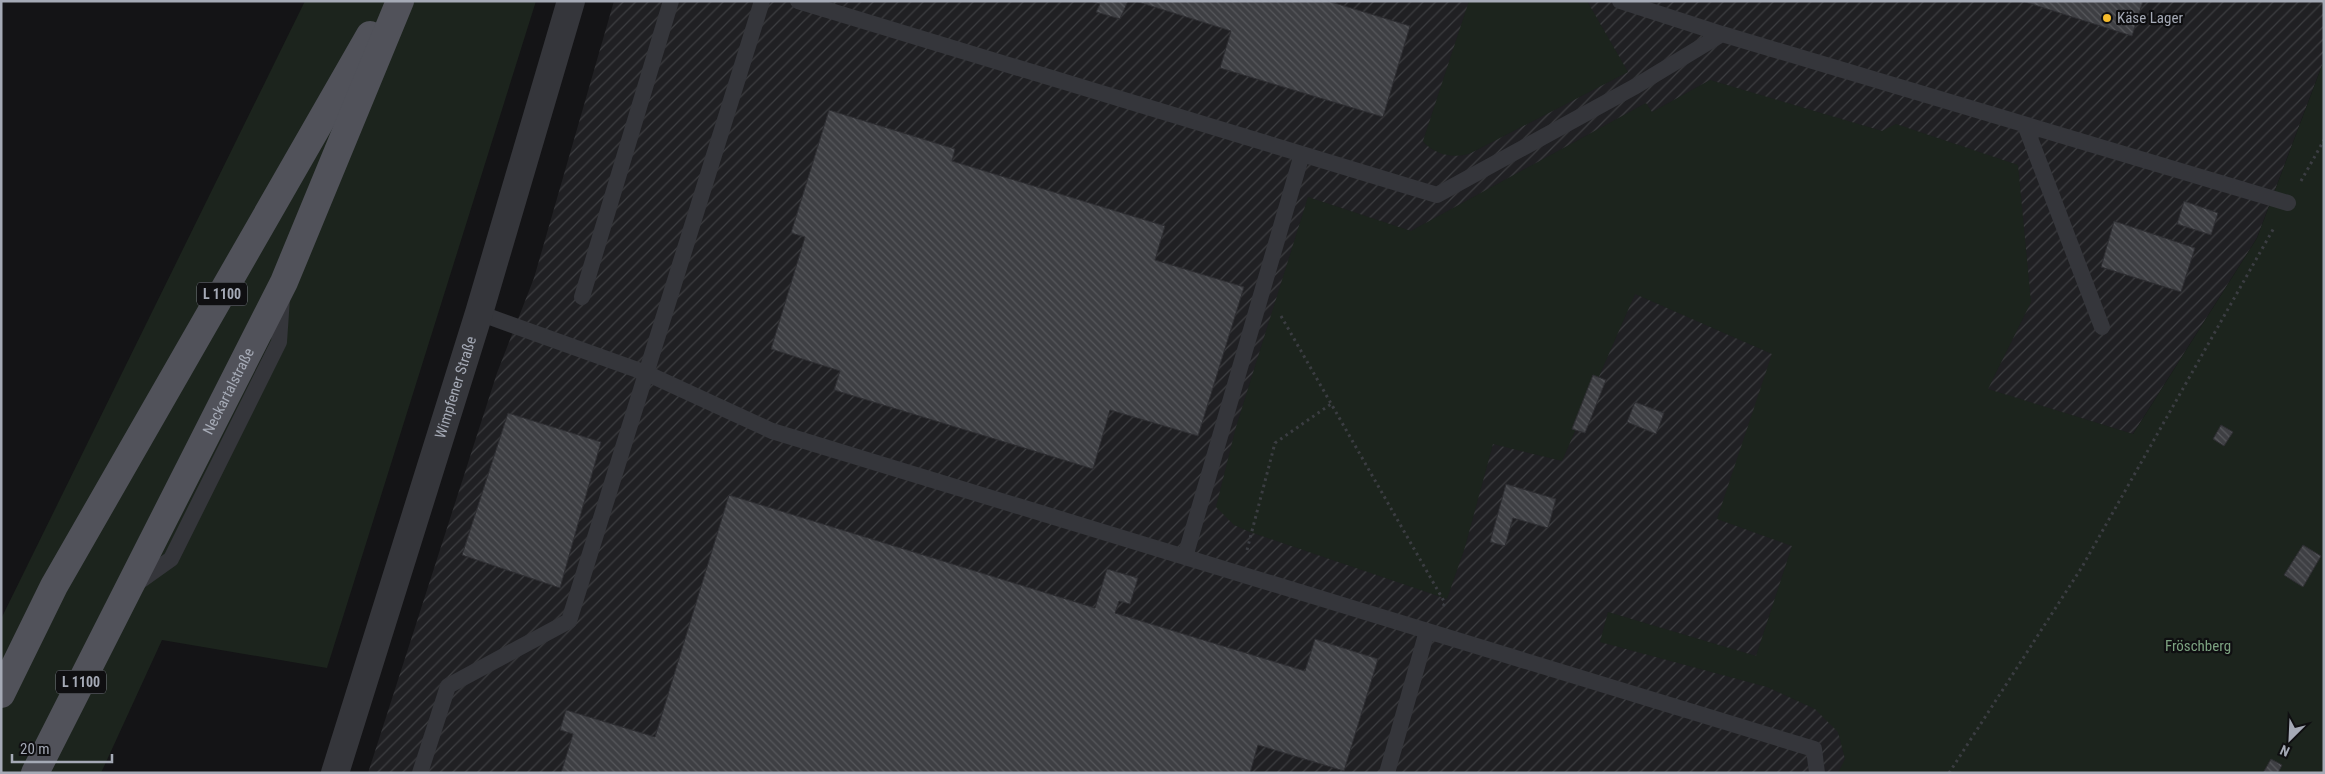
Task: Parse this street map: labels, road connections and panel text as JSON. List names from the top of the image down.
{
  "streets": {
    "main road": ["L 1100", "Neckartalstraße"],
    "street": ["Wimpfener Straße"]
  },
  "parks": ["Fröschberg"],
  "places": ["Käse Lager"],
  "scale_bar": "20 m",
  "north": "bottom left"
}
